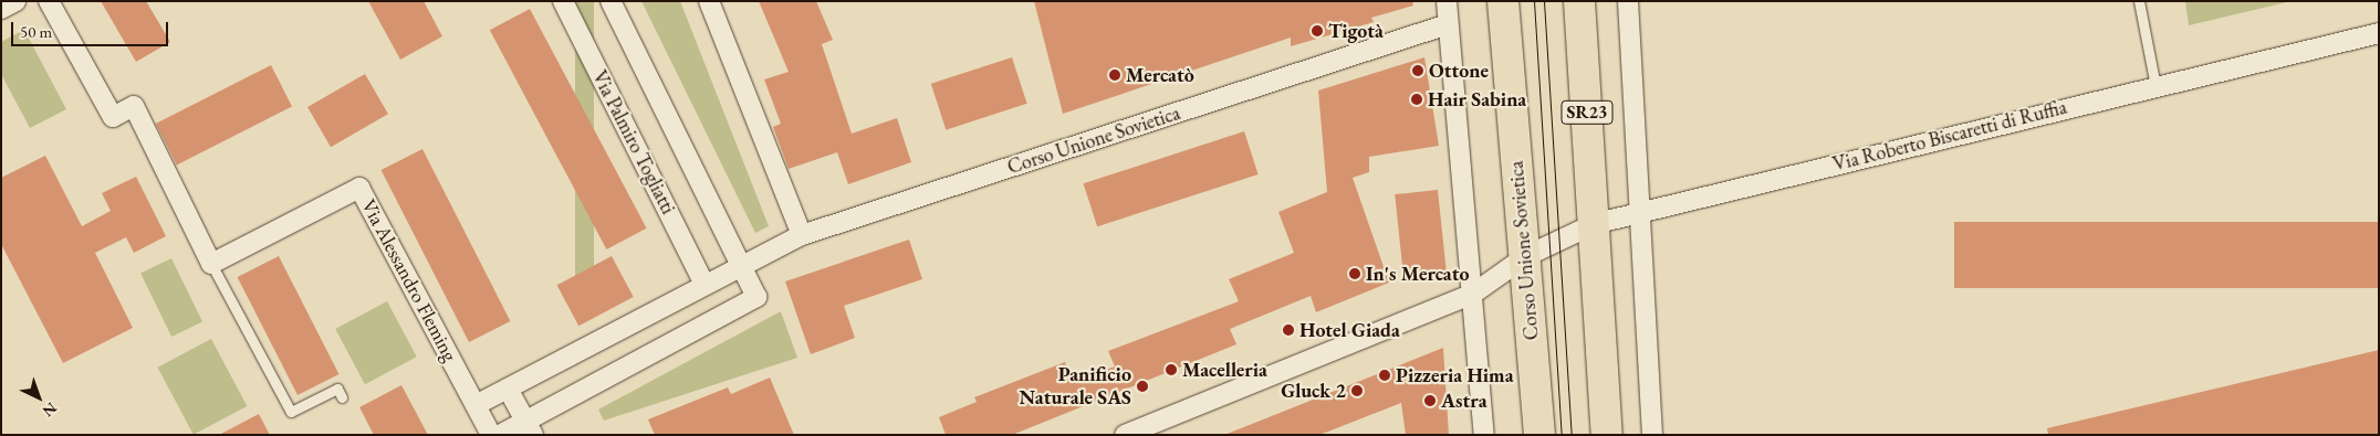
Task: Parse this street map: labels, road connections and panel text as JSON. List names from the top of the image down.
{
  "streets": {
    "main road": ["SR23", "Corso Unione Sovietica"],
    "street": ["Via Roberto Biscaretti di Ruffia", "Via Palmiro Togliatti", "Via Alessandro Fleming"]
  },
  "crossings": [
    ["SR23", "Via Roberto Biscaretti di Ruffia"],
    ["Via Roberto Biscaretti di Ruffia", "Corso Unione Sovietica"]
  ],
  "places": [
    "Tigotà",
    "Ottone",
    "Mercatò",
    "Hair Sabina",
    "In's Mercato",
    "Hotel Giada",
    "Macelleria",
    "Pizzeria Hima",
    "Panificio Naturale SAS",
    "Gluck 2",
    "Astra"
  ],
  "scale_bar": "50 m",
  "north": "bottom right"
}
